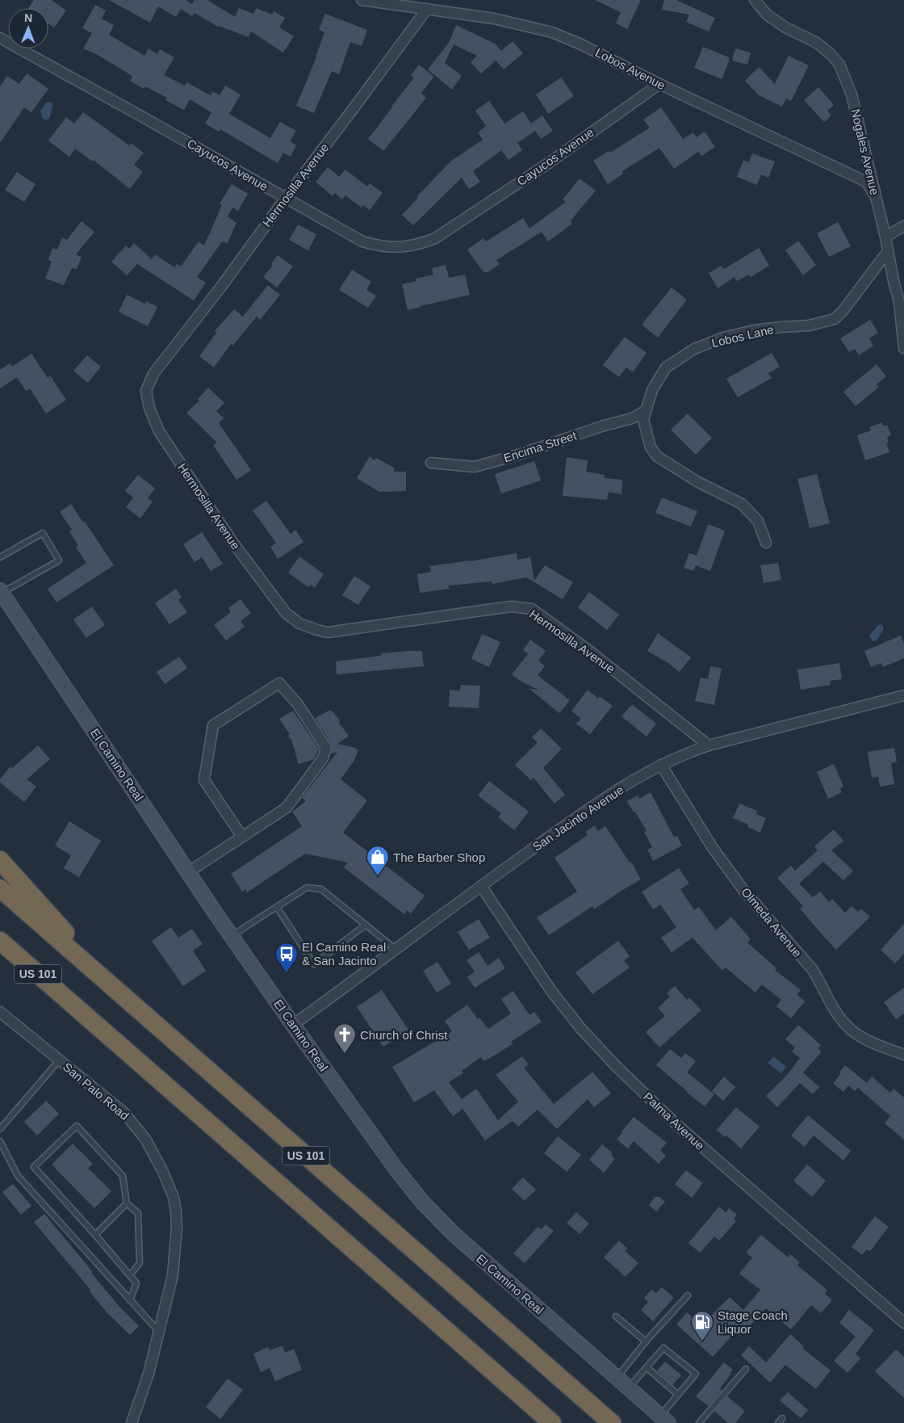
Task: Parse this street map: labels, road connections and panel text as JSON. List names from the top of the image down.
{
  "streets": {
    "highway": ["US 101"],
    "main road": ["El Camino Real"],
    "street": [
      "Lobos Avenue",
      "Nogales Avenue",
      "Cayucos Avenue",
      "Hermosilla Avenue",
      "Lobos Lane",
      "Encima Street",
      "San Jacinto Avenue",
      "Olmeda Avenue",
      "San Palo Road",
      "Palma Avenue"
    ]
  },
  "crossings": [
    ["Lobos Avenue", "Nogales Avenue"],
    ["Lobos Avenue", "Cayucos Avenue"],
    ["Lobos Avenue", "Hermosilla Avenue"],
    ["Nogales Avenue", "Lobos Lane"],
    ["Cayucos Avenue", "Hermosilla Avenue"],
    ["Hermosilla Avenue", "San Jacinto Avenue"],
    ["Lobos Lane", "Encima Street"],
    ["El Camino Real", "San Jacinto Avenue"],
    ["San Jacinto Avenue", "Olmeda Avenue"],
    ["San Jacinto Avenue", "Palma Avenue"]
  ],
  "places": {
    "shop": ["The Barber Shop"],
    "bus stop": ["El Camino Real & San Jacinto"],
    "church": ["Church of Christ"],
    "fuel station": ["Stage Coach Liquor"]
  },
  "north": "top"
}
